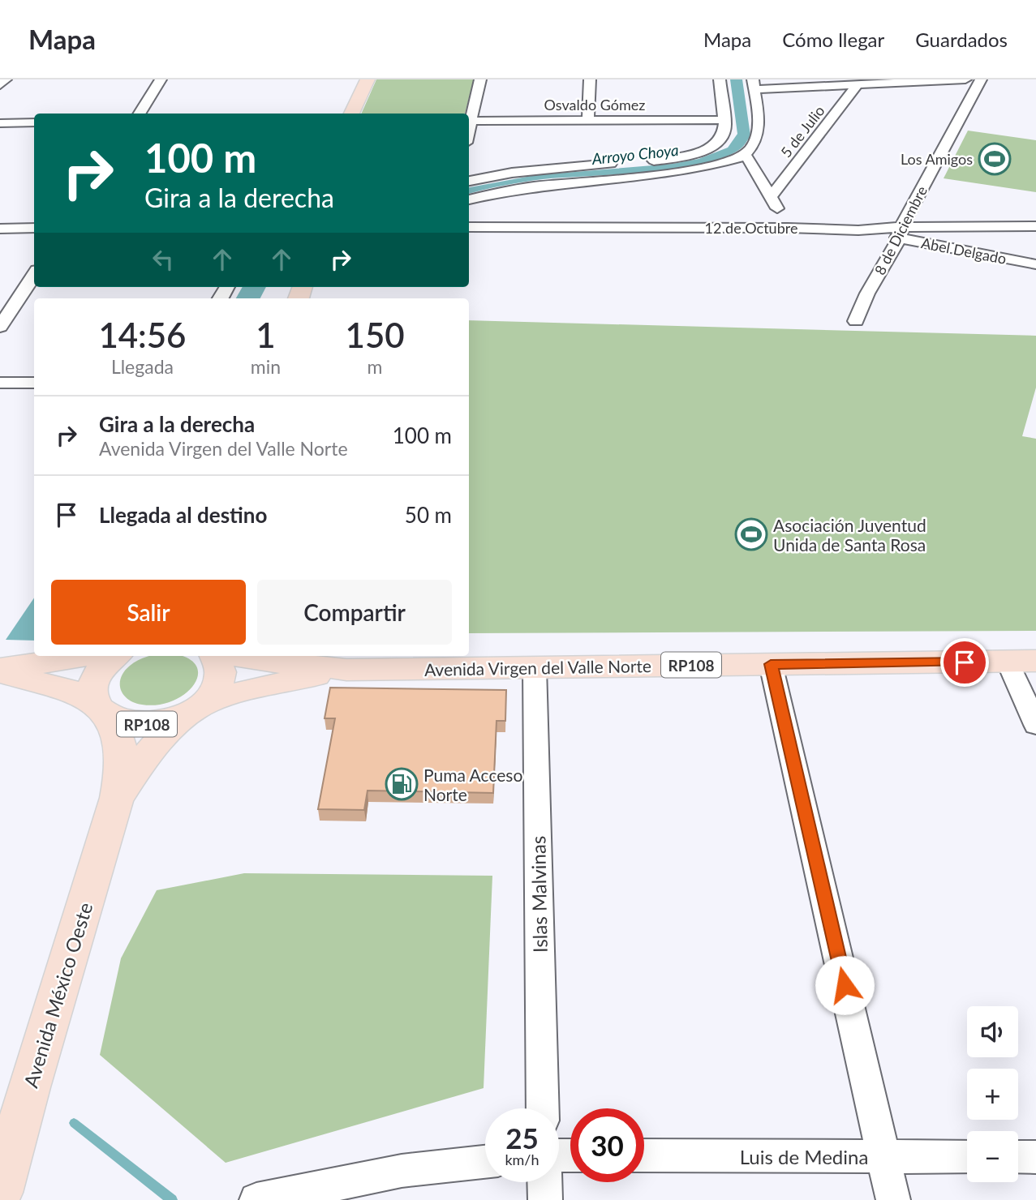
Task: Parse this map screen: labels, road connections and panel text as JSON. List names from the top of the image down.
{
  "streets": {
    "main road": ["RP108", "Avenida Virgen del Valle Norte", "Avenida México Oeste"],
    "street": [
      "Osvaldo Gómez",
      "5 de Julio",
      "12 de Octubre",
      "8 de Diciembre",
      "Abel Delgado",
      "Islas Malvinas",
      "Luis de Medina"
    ]
  },
  "crossings": [
    ["12 de Octubre", "Abel Delgado"],
    ["8 de Diciembre", "Abel Delgado"],
    ["RP108", "Avenida Virgen del Valle Norte"],
    ["RP108", "Avenida México Oeste"],
    ["Avenida Virgen del Valle Norte", "Islas Malvinas"],
    ["Avenida Virgen del Valle Norte", "Avenida México Oeste"]
  ],
  "water": ["Arroyo Choya"],
  "places": {
    "sports": ["Los Amigos", "Asociación Juventud Unida de Santa Rosa"],
    "fuel station": ["Puma Acceso Norte"]
  },
  "page": {
    "header": "Mapa",
    "nav": ["Mapa", "Cómo llegar", "Guardados"],
    "turn": ["100 m", "Gira a la derecha"],
    "eta": [
      "14:56",
      "Llegada",
      "1",
      "min",
      "150",
      "m"
    ],
    "list": [
      {
        "name": "Gira a la derecha",
        "note": "Avenida Virgen del Valle Norte",
        "value": "100 m"
      },
      {
        "name": "Llegada al destino",
        "value": "50 m"
      }
    ],
    "buttons": ["Salir", "Compartir"],
    "map_buttons": ["+", "−"],
    "speed": "25 km/h",
    "limit": "30"
  }
}
